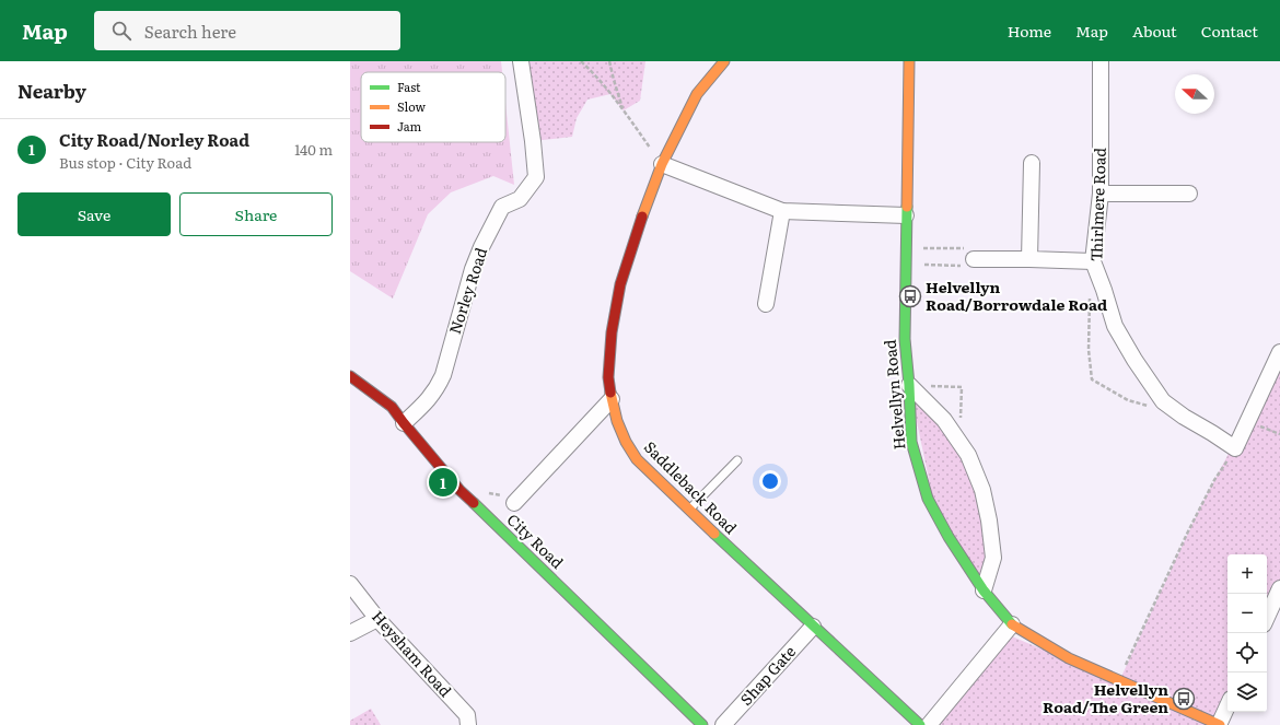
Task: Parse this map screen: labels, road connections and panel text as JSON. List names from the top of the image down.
{
  "streets": {
    "street": [
      "Thirlmere Road",
      "Norley Road",
      "Helvellyn Road",
      "Saddleback Road",
      "City Road",
      "Heysham Road",
      "Shap Gate"
    ]
  },
  "crossings": [
    ["Norley Road", "City Road"],
    ["Saddleback Road", "Shap Gate"]
  ],
  "places": {
    "bus stop": ["Helvellyn Road/Borrowdale Road", "Helvellyn Road/The Green"]
  },
  "legend": ["Fast", "Slow", "Jam"],
  "north": "left",
  "page": {
    "header": "Map",
    "search": "Search here",
    "nav": [
      "Home",
      "Map",
      "About",
      "Contact"
    ],
    "heading": "Nearby",
    "list": [
      {
        "mark": "1",
        "name": "City Road/Norley Road",
        "note": "Bus stop · City Road",
        "value": "140 m"
      }
    ],
    "buttons": ["Save", "Share"],
    "pins": "1",
    "map_buttons": ["+", "−"]
  }
}
